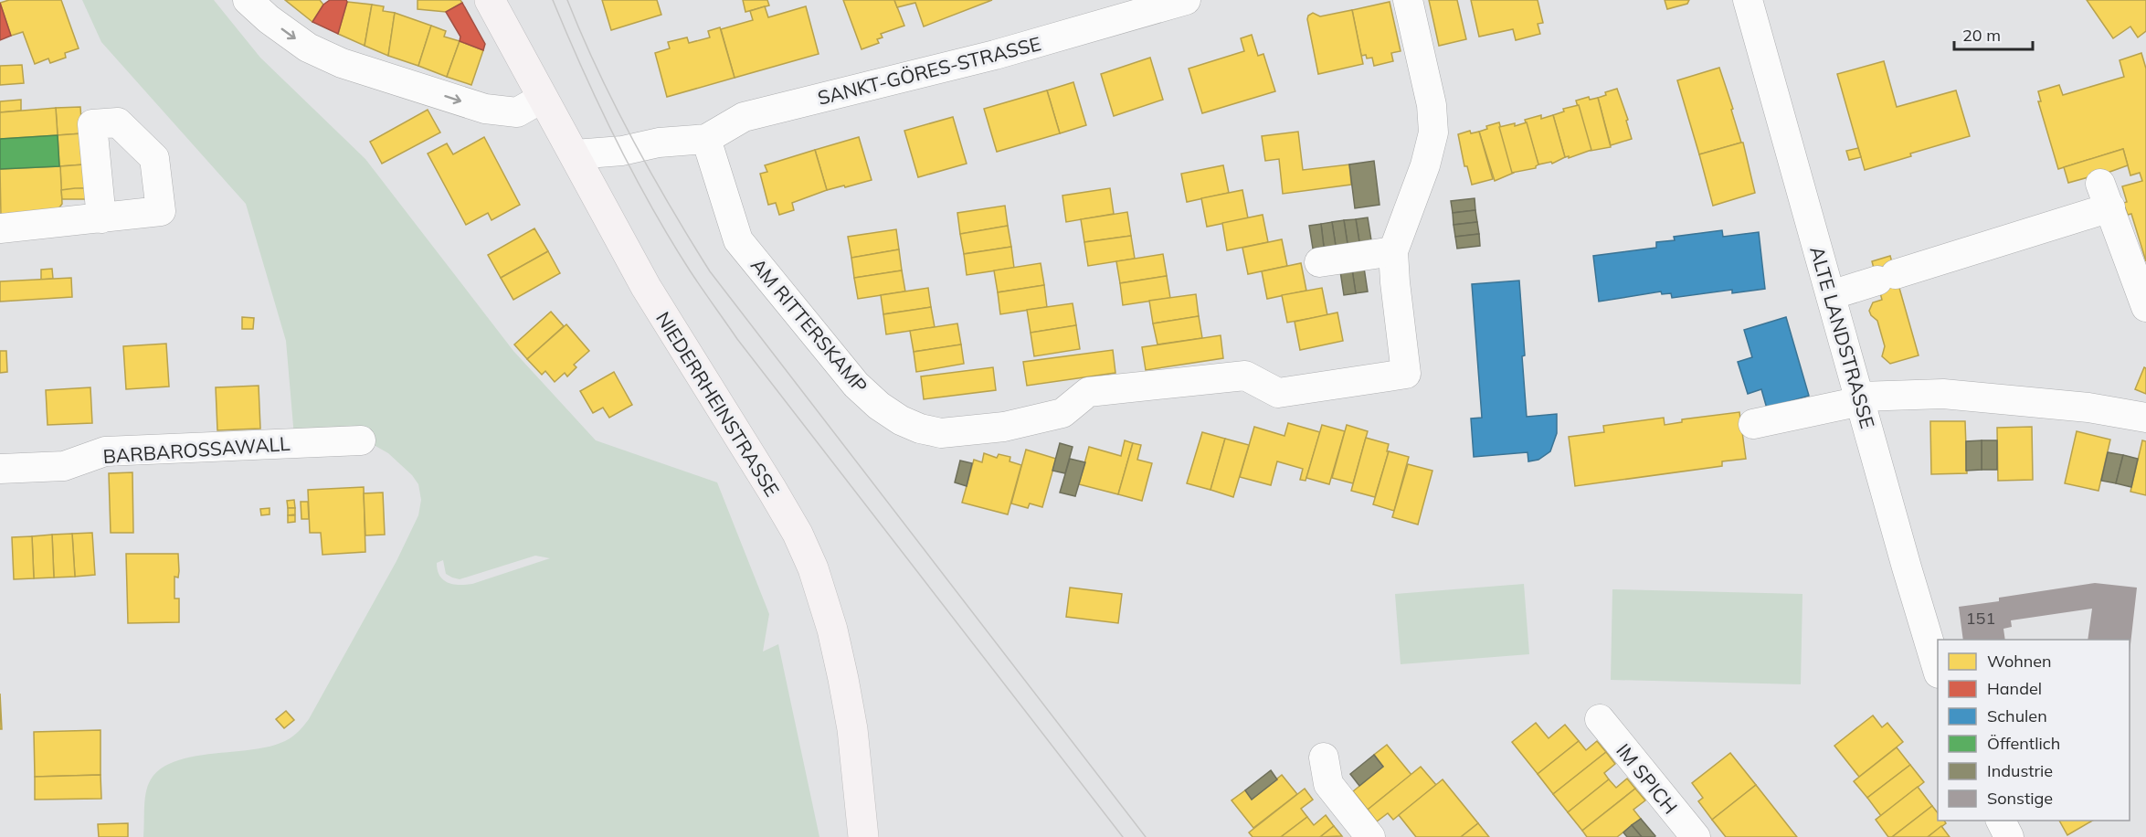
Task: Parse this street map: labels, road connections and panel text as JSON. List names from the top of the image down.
{
  "streets": {
    "main road": ["NIEDERRHEINSTRASSE"],
    "street": [
      "SANKT-GÖRES-STRASSE",
      "AM RITTERSKAMP",
      "ALTE LANDSTRASSE",
      "BARBAROSSAWALL",
      "IM SPICH"
    ]
  },
  "crossings": [
    ["SANKT-GÖRES-STRASSE", "AM RITTERSKAMP"]
  ],
  "house_numbers": ["151"],
  "legend": [
    "Wohnen",
    "Handel",
    "Schulen",
    "Öffentlich",
    "Industrie",
    "Sonstige"
  ],
  "scale_bar": "20 m"
}
